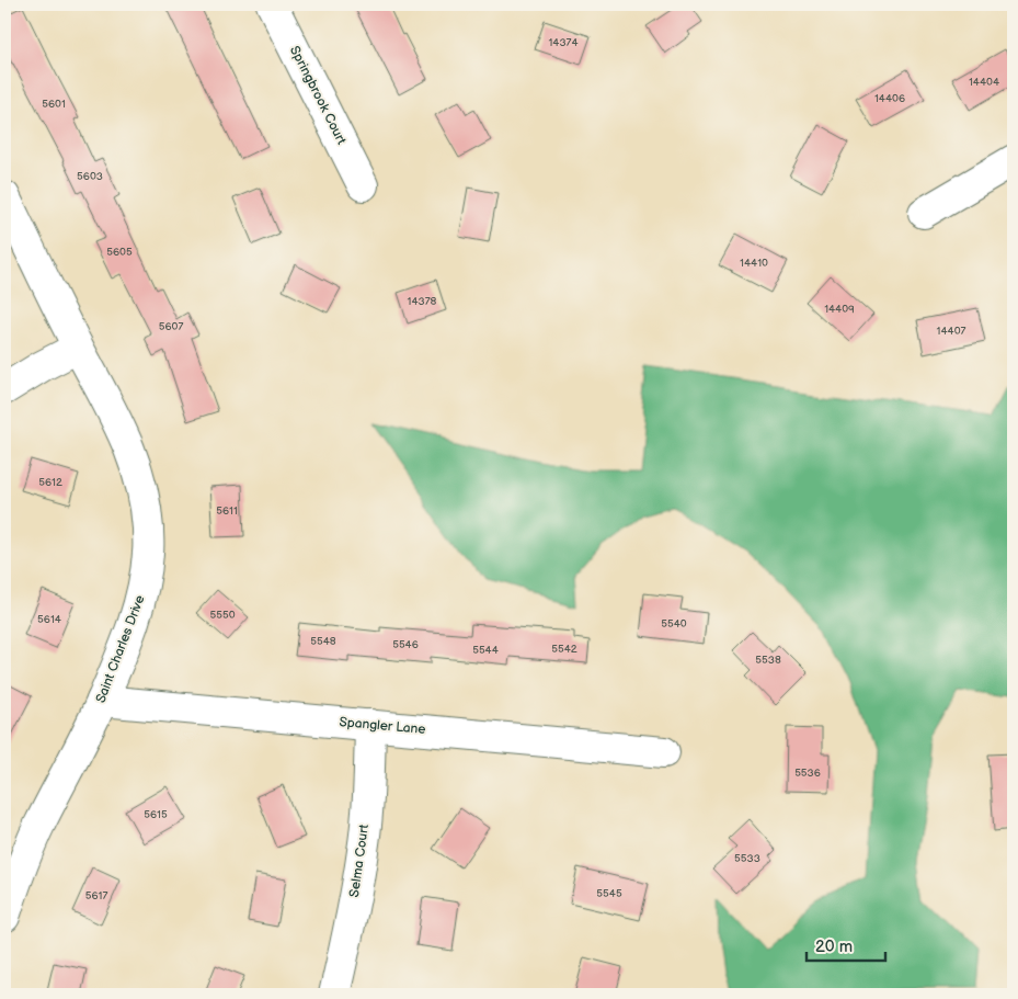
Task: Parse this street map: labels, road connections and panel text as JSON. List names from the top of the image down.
{
  "streets": {
    "street": [
      "Springbrook Court",
      "Saint Charles Drive",
      "Spangler Lane",
      "Selma Court"
    ]
  },
  "crossings": [
    ["Saint Charles Drive", "Spangler Lane"],
    ["Spangler Lane", "Selma Court"]
  ],
  "house_numbers": [
    "14374",
    "14404",
    "14406",
    "5601",
    "5603",
    "5605",
    "14410",
    "14378",
    "14409",
    "5607",
    "14407",
    "5612",
    "5611",
    "5550",
    "5614",
    "5540",
    "5548",
    "5546",
    "5542",
    "5544",
    "5538",
    "5536",
    "5615",
    "5533",
    "5545",
    "5617"
  ],
  "scale_bar": "20 m"
}
